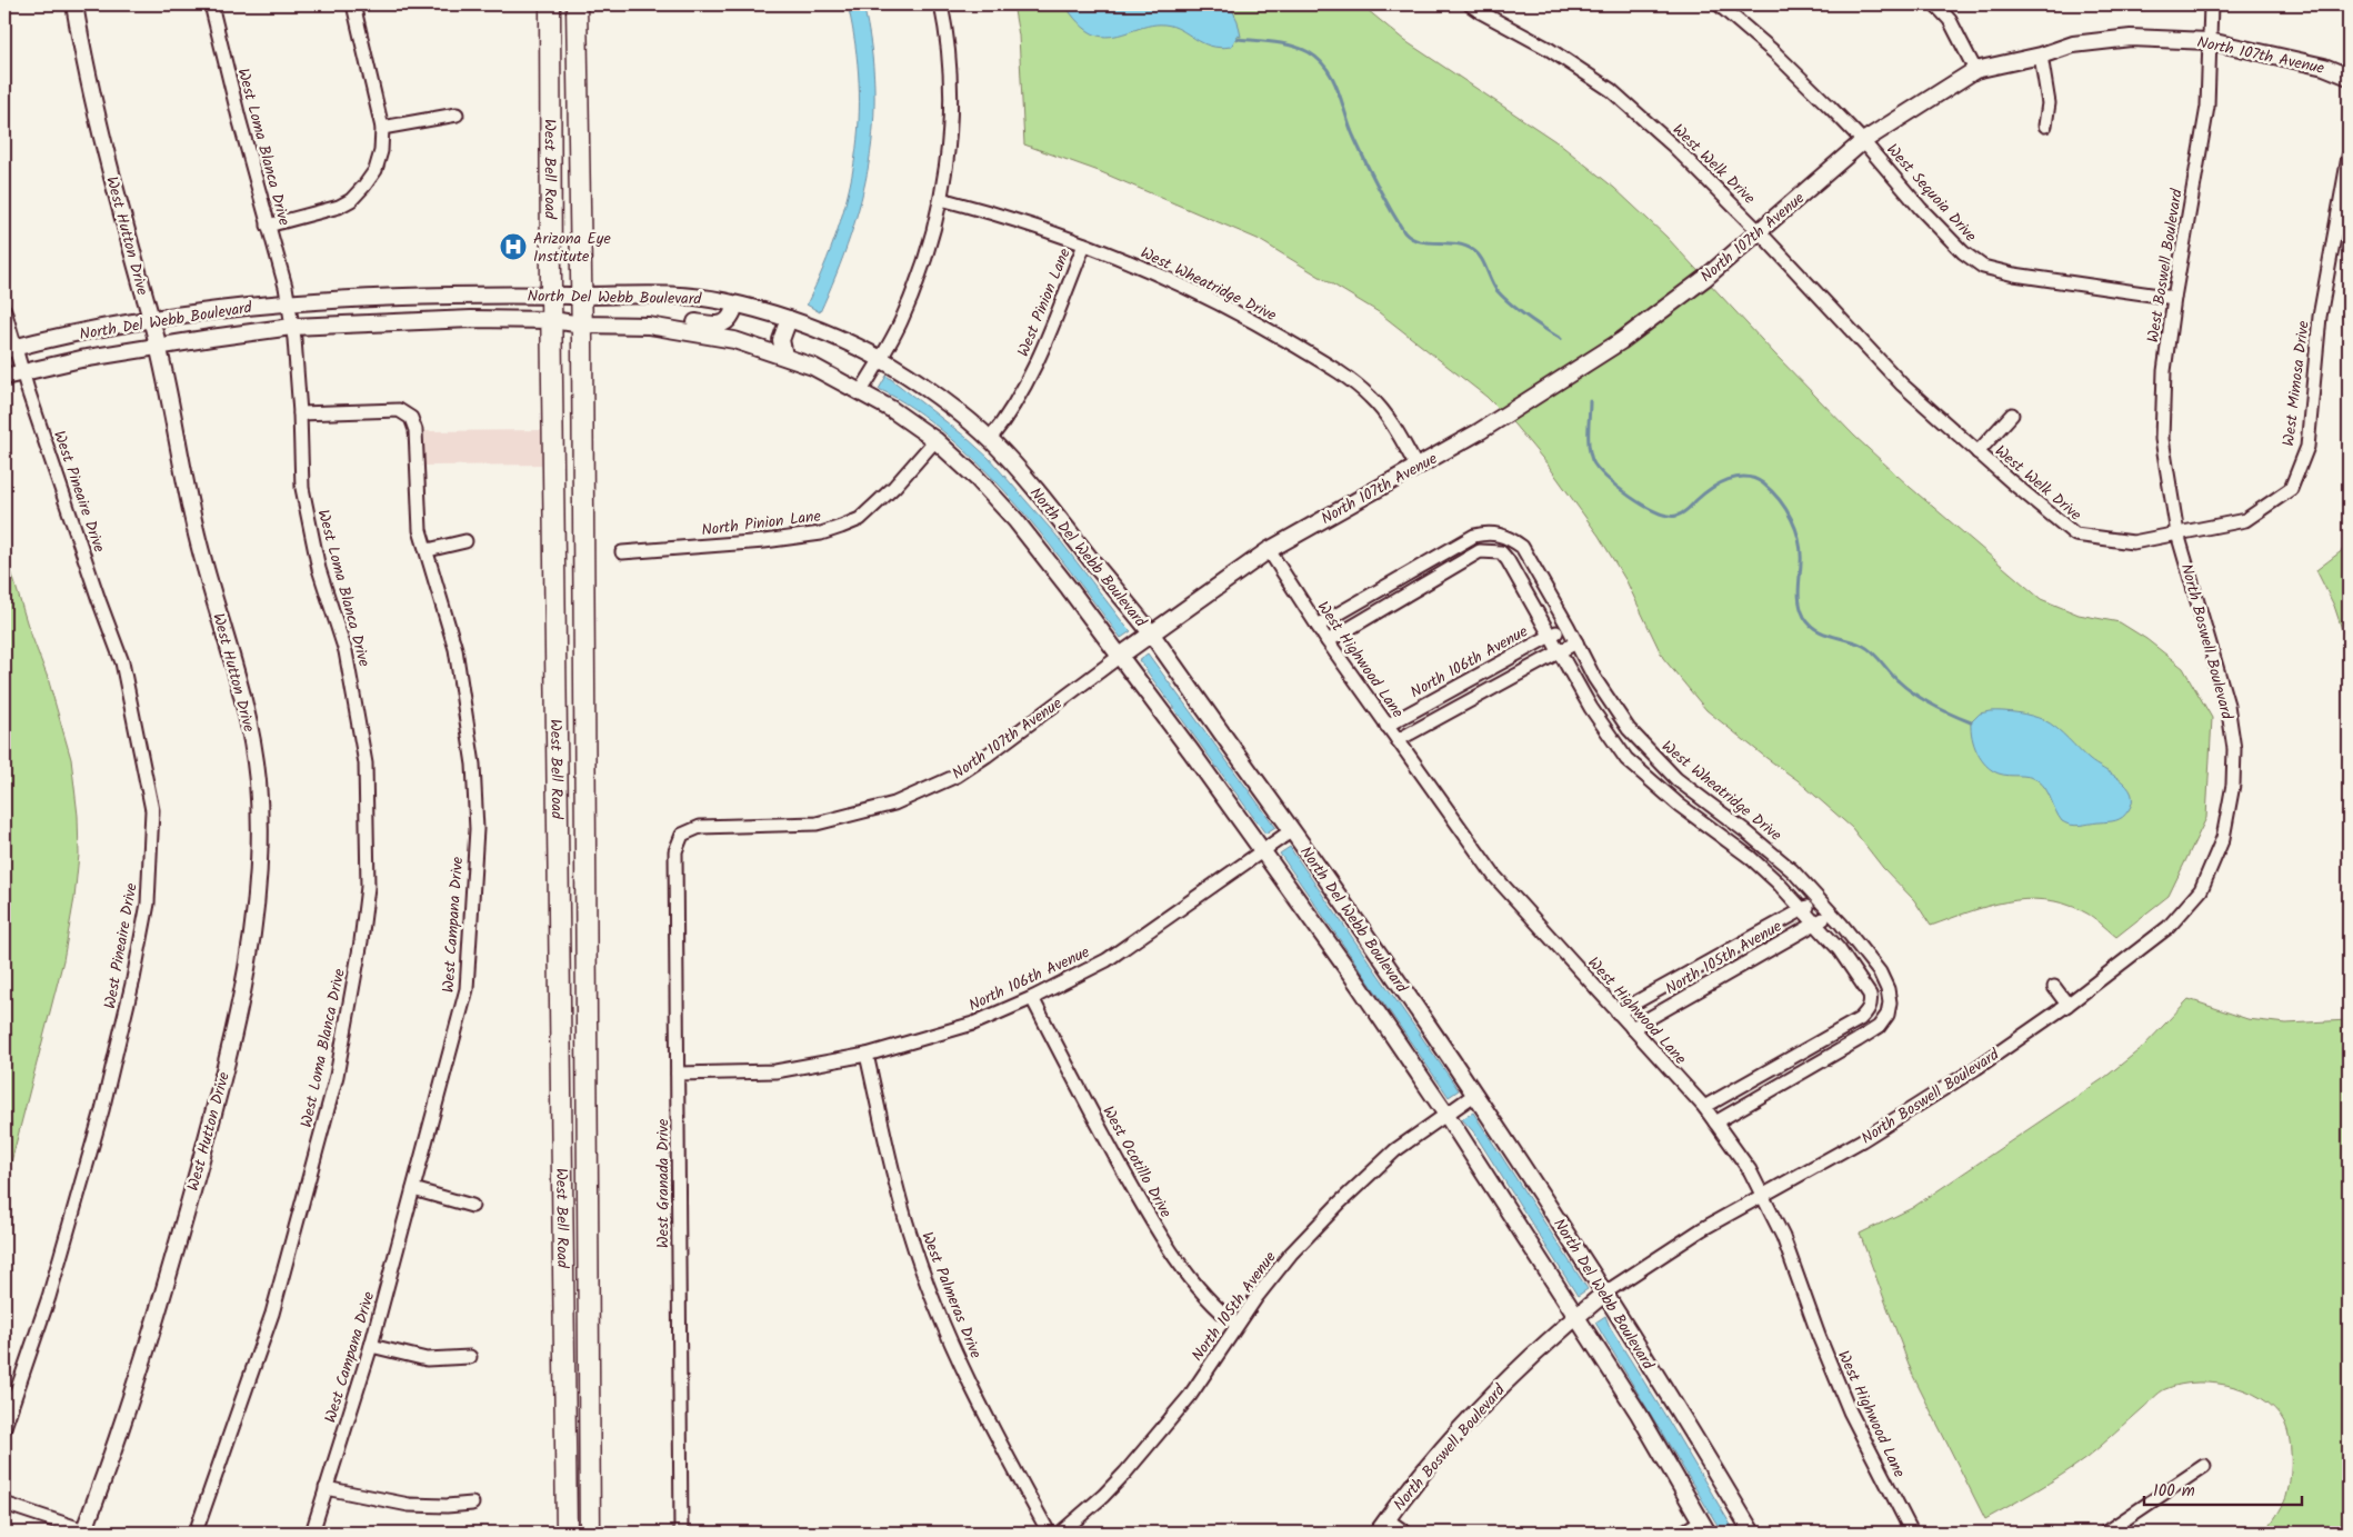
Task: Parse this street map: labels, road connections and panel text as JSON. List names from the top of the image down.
{
  "streets": {
    "main road": ["West Bell Road"],
    "street": [
      "North 107th Avenue",
      "West Loma Blanca Drive",
      "West Welk Drive",
      "West Sequoia Drive",
      "West Hutton Drive",
      "West Boswell Boulevard",
      "West Wheatridge Drive",
      "North Del Webb Boulevard",
      "West Pinion Lane",
      "West Mimosa Drive",
      "West Pineaire Drive",
      "North Pinion Lane",
      "North Boswell Boulevard",
      "West Highwood Lane",
      "North 106th Avenue",
      "West Campana Drive",
      "North 105th Avenue",
      "West Ocotillo Drive",
      "West Granada Drive",
      "West Palmeras Drive"
    ]
  },
  "crossings": [
    ["North 107th Avenue", "West Welk Drive"],
    ["North 107th Avenue", "West Sequoia Drive"],
    ["North 107th Avenue", "West Boswell Boulevard"],
    ["North 107th Avenue", "West Wheatridge Drive"],
    ["North 107th Avenue", "North Del Webb Boulevard"],
    ["North 107th Avenue", "West Highwood Lane"],
    ["North 107th Avenue", "West Granada Drive"],
    ["West Loma Blanca Drive", "North Del Webb Boulevard"],
    ["West Loma Blanca Drive", "West Campana Drive"],
    ["West Welk Drive", "West Boswell Boulevard"],
    ["West Welk Drive", "West Mimosa Drive"],
    ["West Welk Drive", "North Boswell Boulevard"],
    ["West Bell Road", "North Del Webb Boulevard"],
    ["West Sequoia Drive", "West Boswell Boulevard"],
    ["West Hutton Drive", "North Del Webb Boulevard"],
    ["West Boswell Boulevard", "West Mimosa Drive"],
    ["West Boswell Boulevard", "North Boswell Boulevard"],
    ["West Wheatridge Drive", "West Pinion Lane"],
    ["West Wheatridge Drive", "West Highwood Lane"],
    ["West Wheatridge Drive", "North 106th Avenue"],
    ["West Wheatridge Drive", "North 105th Avenue"],
    ["North Del Webb Boulevard", "West Pinion Lane"],
    ["North Del Webb Boulevard", "West Pineaire Drive"],
    ["North Del Webb Boulevard", "North Pinion Lane"],
    ["North Del Webb Boulevard", "North Boswell Boulevard"],
    ["North Del Webb Boulevard", "North 106th Avenue"],
    ["North Del Webb Boulevard", "North 105th Avenue"],
    ["West Mimosa Drive", "North Boswell Boulevard"],
    ["North Boswell Boulevard", "West Highwood Lane"],
    ["West Highwood Lane", "North 106th Avenue"],
    ["West Highwood Lane", "North 105th Avenue"],
    ["North 106th Avenue", "West Ocotillo Drive"],
    ["North 106th Avenue", "West Granada Drive"],
    ["North 106th Avenue", "West Palmeras Drive"],
    ["North 105th Avenue", "West Ocotillo Drive"]
  ],
  "places": {
    "hospital": ["Arizona Eye Institute"]
  },
  "scale_bar": "100 m"
}
